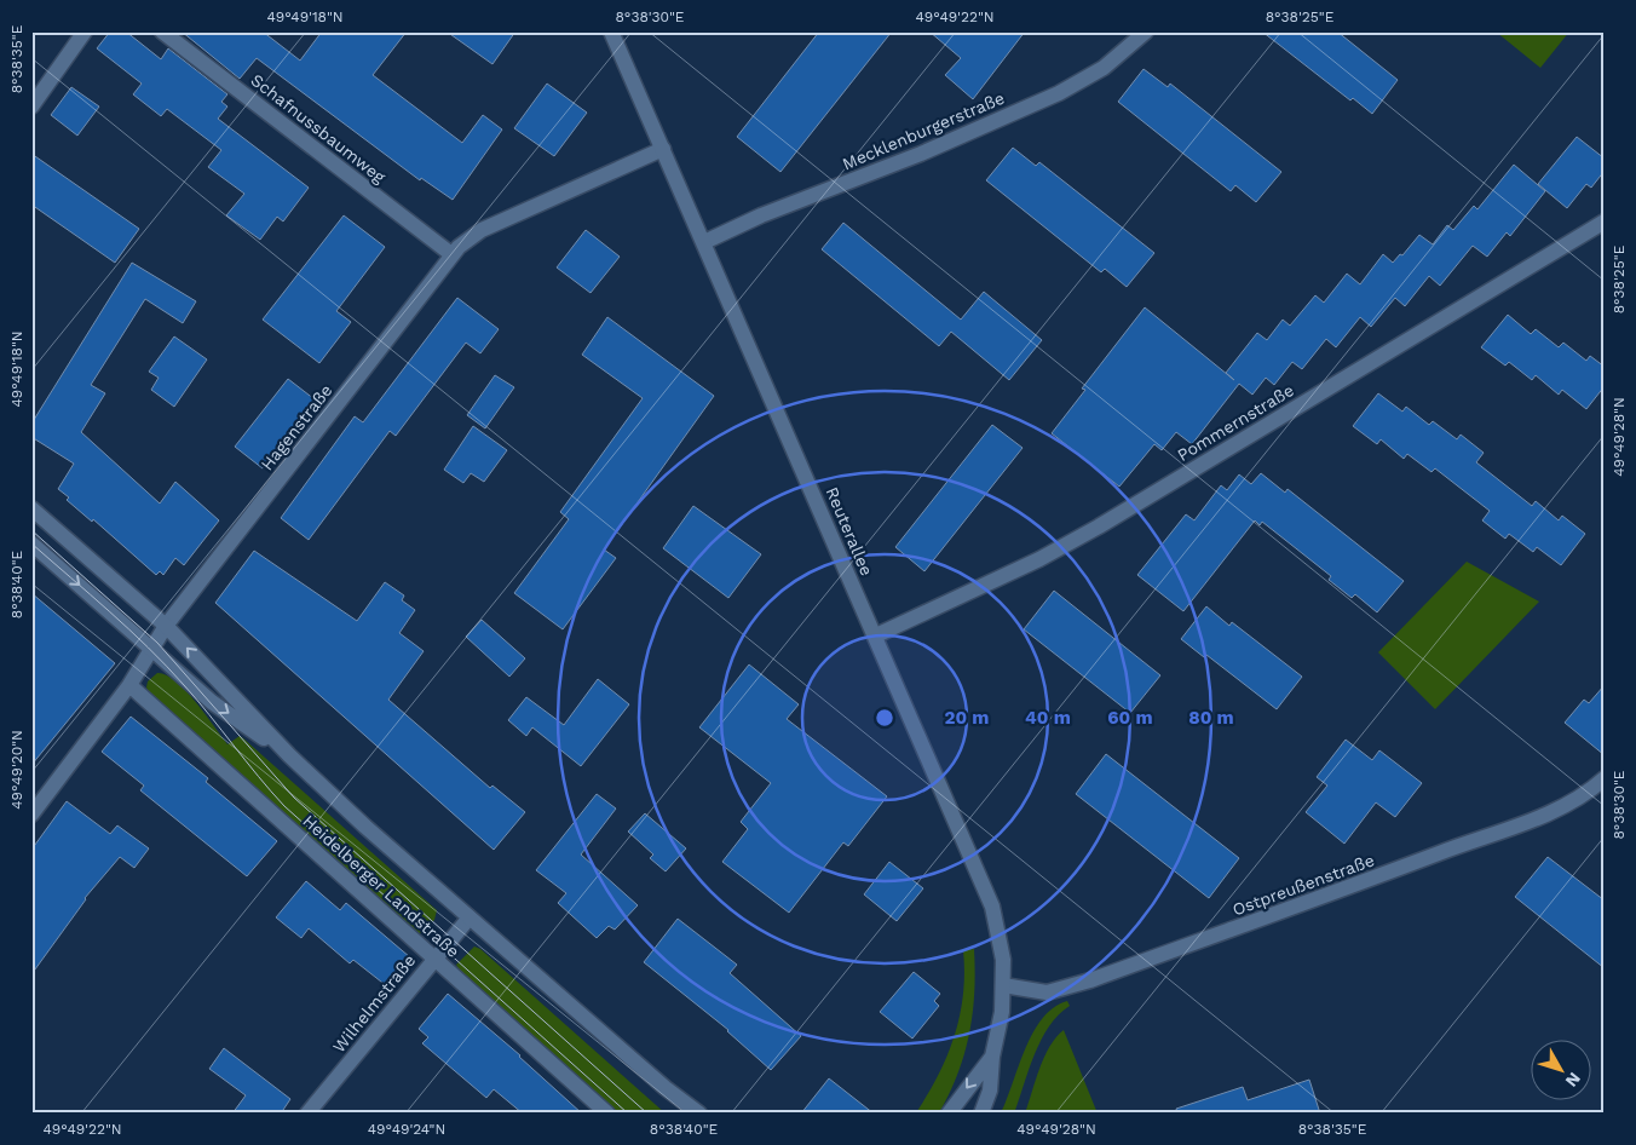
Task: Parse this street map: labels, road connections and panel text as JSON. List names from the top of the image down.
{
  "streets": {
    "street": [
      "Schafnussbaumweg",
      "Mecklenburgerstraße",
      "Pommernstraße",
      "Hagenstraße",
      "Reuterallee",
      "Ostpreußenstraße",
      "Heidelberger Landstraße",
      "Wilhelmstraße"
    ]
  },
  "crossings": [
    ["Schafnussbaumweg", "Hagenstraße"],
    ["Mecklenburgerstraße", "Reuterallee"],
    ["Pommernstraße", "Reuterallee"],
    ["Hagenstraße", "Reuterallee"],
    ["Hagenstraße", "Heidelberger Landstraße"],
    ["Reuterallee", "Ostpreußenstraße"],
    ["Heidelberger Landstraße", "Wilhelmstraße"]
  ],
  "north": "bottom right",
  "coordinates": [
    "49°49'18\"N",
    "8°38'30\"E",
    "49°49'22\"N",
    "8°38'25\"E",
    "8°38'35\"E",
    "49°49'28\"N",
    "8°38'40\"E",
    "49°49'20\"N",
    "49°49'24\"N"
  ],
  "rings": [
    "20 m",
    "40 m",
    "60 m",
    "80 m"
  ]
}
